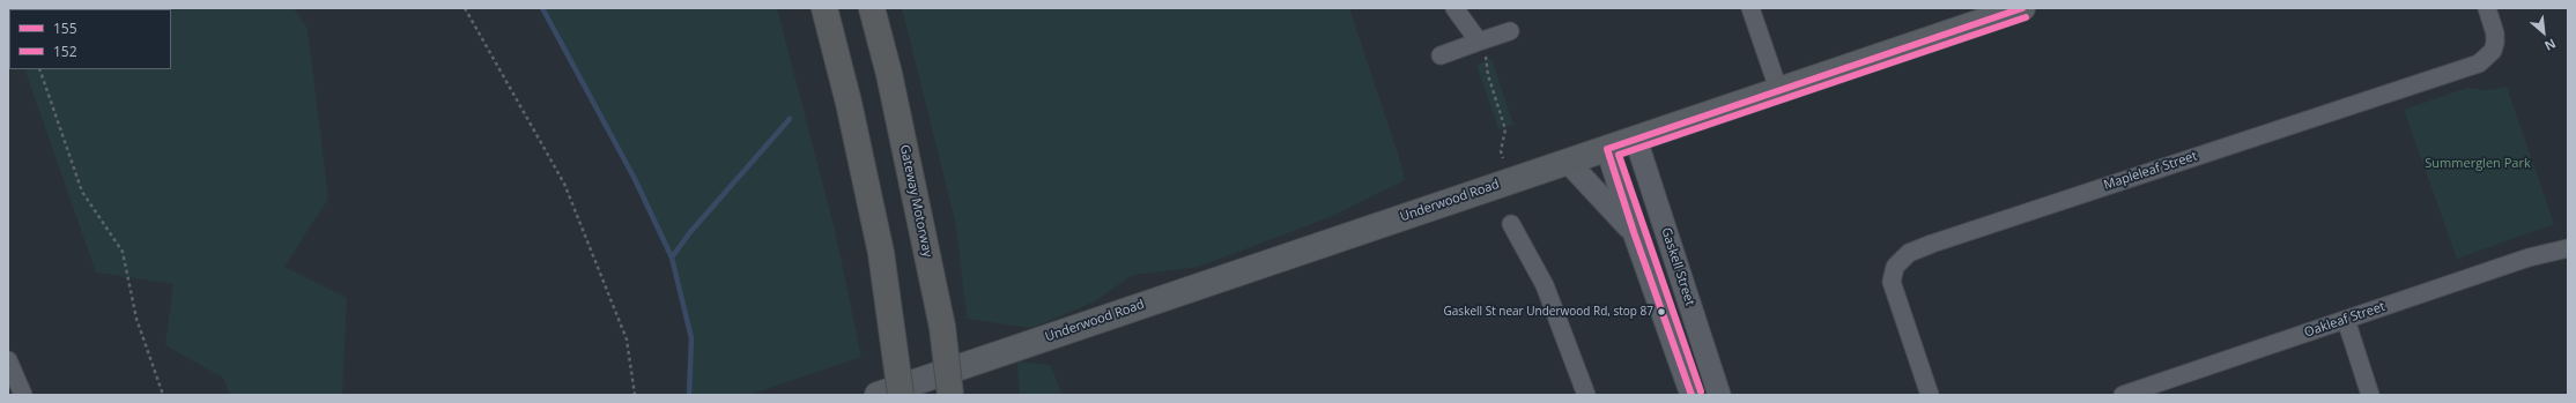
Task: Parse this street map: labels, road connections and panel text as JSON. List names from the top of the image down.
{
  "streets": {
    "highway": ["Gateway Motorway"],
    "main road": ["Underwood Road"],
    "street": ["Mapleleaf Street", "Gaskell Street", "Oakleaf Street"]
  },
  "crossings": [
    ["Underwood Road", "Gaskell Street"]
  ],
  "parks": ["Summerglen Park"],
  "places": ["Gaskell St near Underwood Rd, stop 87"],
  "lines": ["transit line 155", "transit line 152"],
  "legend": ["155", "152"],
  "north": "bottom right"
}
